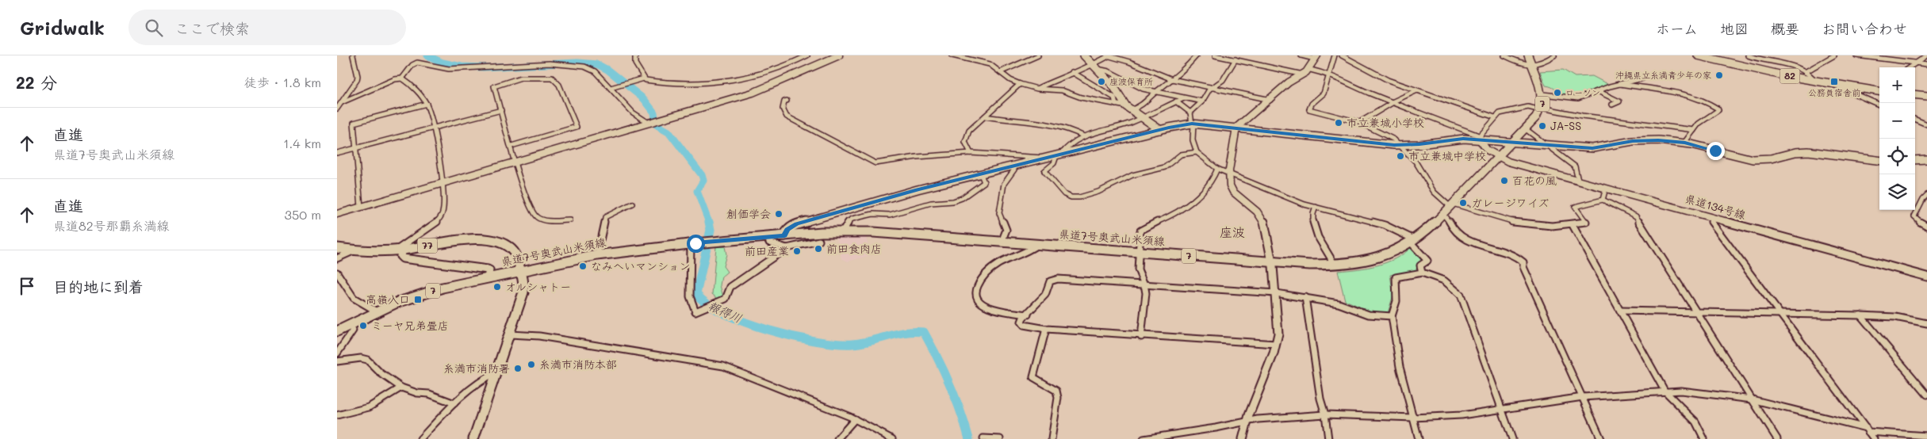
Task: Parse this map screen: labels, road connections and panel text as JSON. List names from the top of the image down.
{
  "streets": {
    "main road": [
      "82",
      "7",
      "県道7号奥武山米須線",
      "77"
    ],
    "street": ["県道134号線"]
  },
  "crossings": [
    ["7", "県道7号奥武山米須線"],
    ["県道134号線", "県道7号奥武山米須線"],
    ["県道7号奥武山米須線", "77"]
  ],
  "districts": ["座波"],
  "water": ["報得川"],
  "places": {
    "other": [
      "沖縄県立糸満青少年の家",
      "座波保育所",
      "ローソン",
      "市立兼城小学校",
      "JA-SS",
      "市立兼城中学校",
      "百花の風",
      "ガレージワイズ",
      "創価学会",
      "前田食肉店",
      "前田産業",
      "なみへいマンション",
      "オルシャトー",
      "ミーヤ兄弟畳店",
      "糸満市消防本部",
      "糸満市消防署"
    ],
    "transit": ["公務員宿舎前", "高嶺入口"]
  },
  "page": {
    "header": "Gridwalk",
    "search": "ここで検索",
    "nav": [
      "ホーム",
      "地図",
      "概要",
      "お問い合わせ"
    ],
    "heading": ["22 分", "徒歩 · 1.8 km"],
    "map_buttons": ["+", "−"],
    "list": [
      ["直進", "県道7号奥武山米須線", "1.4 km"],
      ["直進", "県道82号那覇糸満線", "350 m"],
      "目的地に到着"
    ]
  }
}
